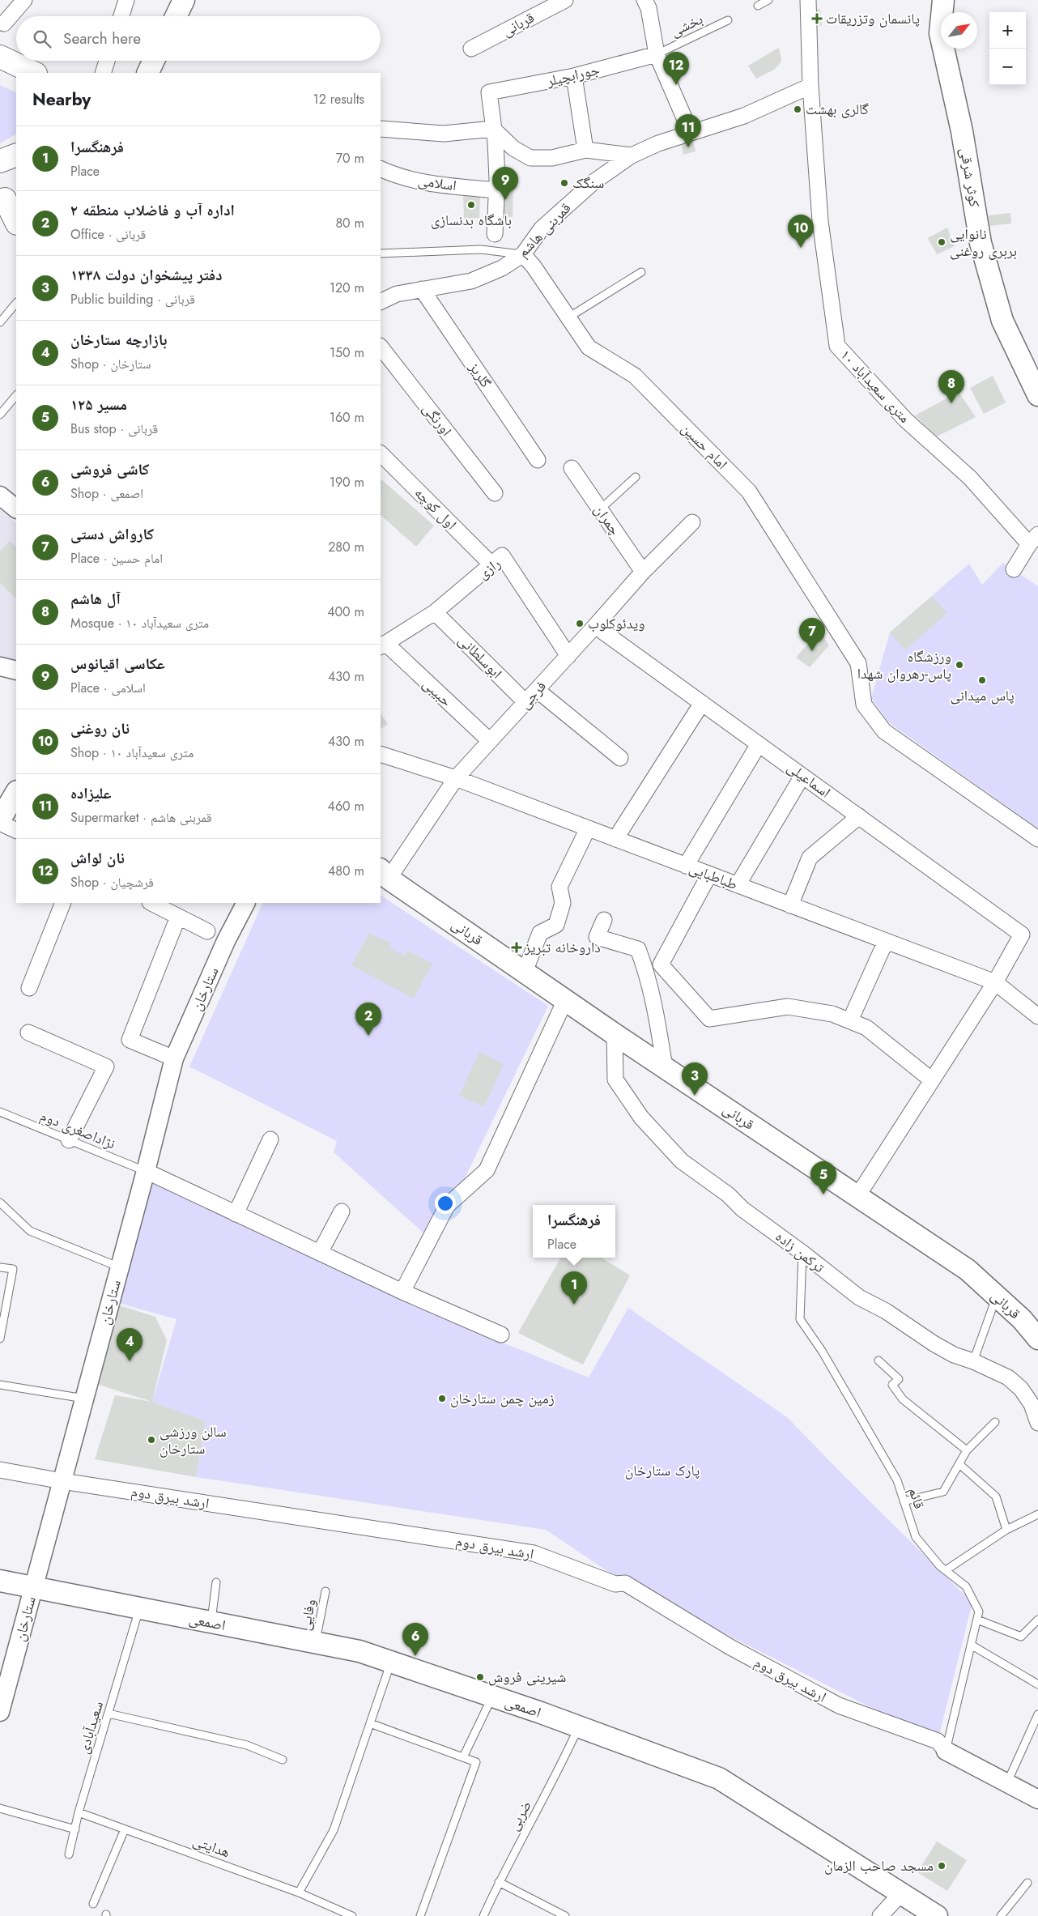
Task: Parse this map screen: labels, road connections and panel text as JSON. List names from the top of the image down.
{
  "streets": {
    "main road": ["قربانی", "کوثر شرقی", "اصمعی"],
    "street": [
      "جورابچیلر",
      "اسلامی",
      "قمربنی هاشم",
      "گلریز",
      "۱۰ متری سعیدآباد",
      "اورنگی",
      "امام حسین",
      "اول کوچه",
      "چمران",
      "رازی",
      "ابوسلطانی",
      "حبیبی",
      "فرجی",
      "اسماعیلی",
      "طباطبایی",
      "ستارخان",
      "ترکمن زاده",
      "ارشد بیرق دوم"
    ],
    "lane": [
      "بخشی",
      "نژاداصغری دوم",
      "قائم",
      "وفایی",
      "سعیدآبادی",
      "ضربی",
      "هدایتی"
    ]
  },
  "crossings": [
    ["قربانی", "فرجی"],
    ["قربانی", "ترکمن زاده"],
    ["بخشی", "جورابچیلر"],
    ["قمربنی هاشم", "گلریز"],
    ["قمربنی هاشم", "۱۰ متری سعیدآباد"],
    ["قمربنی هاشم", "امام حسین"],
    ["اول کوچه", "رازی"],
    ["چمران", "فرجی"],
    ["رازی", "ابوسلطانی"],
    ["رازی", "حبیبی"],
    ["رازی", "فرجی"],
    ["ابوسلطانی", "فرجی"],
    ["حبیبی", "فرجی"],
    ["فرجی", "اسماعیلی"],
    ["فرجی", "طباطبایی"],
    ["اسماعیلی", "طباطبایی"],
    ["ستارخان", "نژاداصغری دوم"],
    ["ستارخان", "ارشد بیرق دوم"],
    ["ستارخان", "اصمعی"],
    ["ترکمن زاده", "قائم"],
    ["ارشد بیرق دوم", "قائم"],
    ["وفایی", "اصمعی"],
    ["اصمعی", "سعیدآبادی"],
    ["اصمعی", "ضربی"],
    ["سعیدآبادی", "هدایتی"]
  ],
  "parks": ["پارک ستارخان"],
  "places": {
    "health": ["پانسمان وتزریقات", "داروخانه تبریز"],
    "other": [
      "گالری بهشت",
      "سنگک",
      "باشگاه بدنسازی",
      "نانوایی بربری روغنی",
      "ویدئوکلوب",
      "ورزشگاه پاس-رهروان شهدا",
      "پاس میدانی",
      "زمین چمن ستارخان",
      "سالن ورزشی ستارخان",
      "شیرینی فروش",
      "مسجد صاحب الزمان"
    ]
  },
  "north": "top right",
  "page": {
    "map_buttons": ["+", "−"],
    "search": "Search here",
    "pins": [
      "12",
      "11",
      "9",
      "10",
      "8",
      "7",
      "2",
      "3",
      "5",
      "1",
      "4",
      "6"
    ],
    "heading": ["Nearby", "12 results"],
    "list": [
      {
        "mark": "1",
        "name": "فرهنگسرا",
        "note": "Place",
        "value": "70 m"
      },
      {
        "mark": "2",
        "name": "اداره آب و فاضلاب منطقه ۲",
        "note": "Office · قربانی",
        "value": "80 m"
      },
      {
        "mark": "3",
        "name": "دفتر پیشخوان دولت ۱۳۳۸",
        "note": "Public building · قربانی",
        "value": "120 m"
      },
      {
        "mark": "4",
        "name": "بازارچه ستارخان",
        "note": "Shop · ستارخان",
        "value": "150 m"
      },
      {
        "mark": "5",
        "name": "مسیر ۱۲۵",
        "note": "Bus stop · قربانی",
        "value": "160 m"
      },
      {
        "mark": "6",
        "name": "کاشی فروشی",
        "note": "Shop · اصمعی",
        "value": "190 m"
      },
      {
        "mark": "7",
        "name": "کارواش دستی",
        "note": "Place · امام حسین",
        "value": "280 m"
      },
      {
        "mark": "8",
        "name": "آل هاشم",
        "note": "Mosque · ۱۰ متری سعیدآباد",
        "value": "400 m"
      },
      {
        "mark": "9",
        "name": "عکاسی اقیانوس",
        "note": "Place · اسلامی",
        "value": "430 m"
      },
      {
        "mark": "10",
        "name": "نان روغنی",
        "note": "Shop · ۱۰ متری سعیدآباد",
        "value": "430 m"
      },
      {
        "mark": "11",
        "name": "علیزاده",
        "note": "Supermarket · قمربنی هاشم",
        "value": "460 m"
      },
      {
        "mark": "12",
        "name": "نان لواش",
        "note": "Shop · فرشچیان",
        "value": "480 m"
      }
    ],
    "popup": ["فرهنگسرا", "Place"]
  }
}
